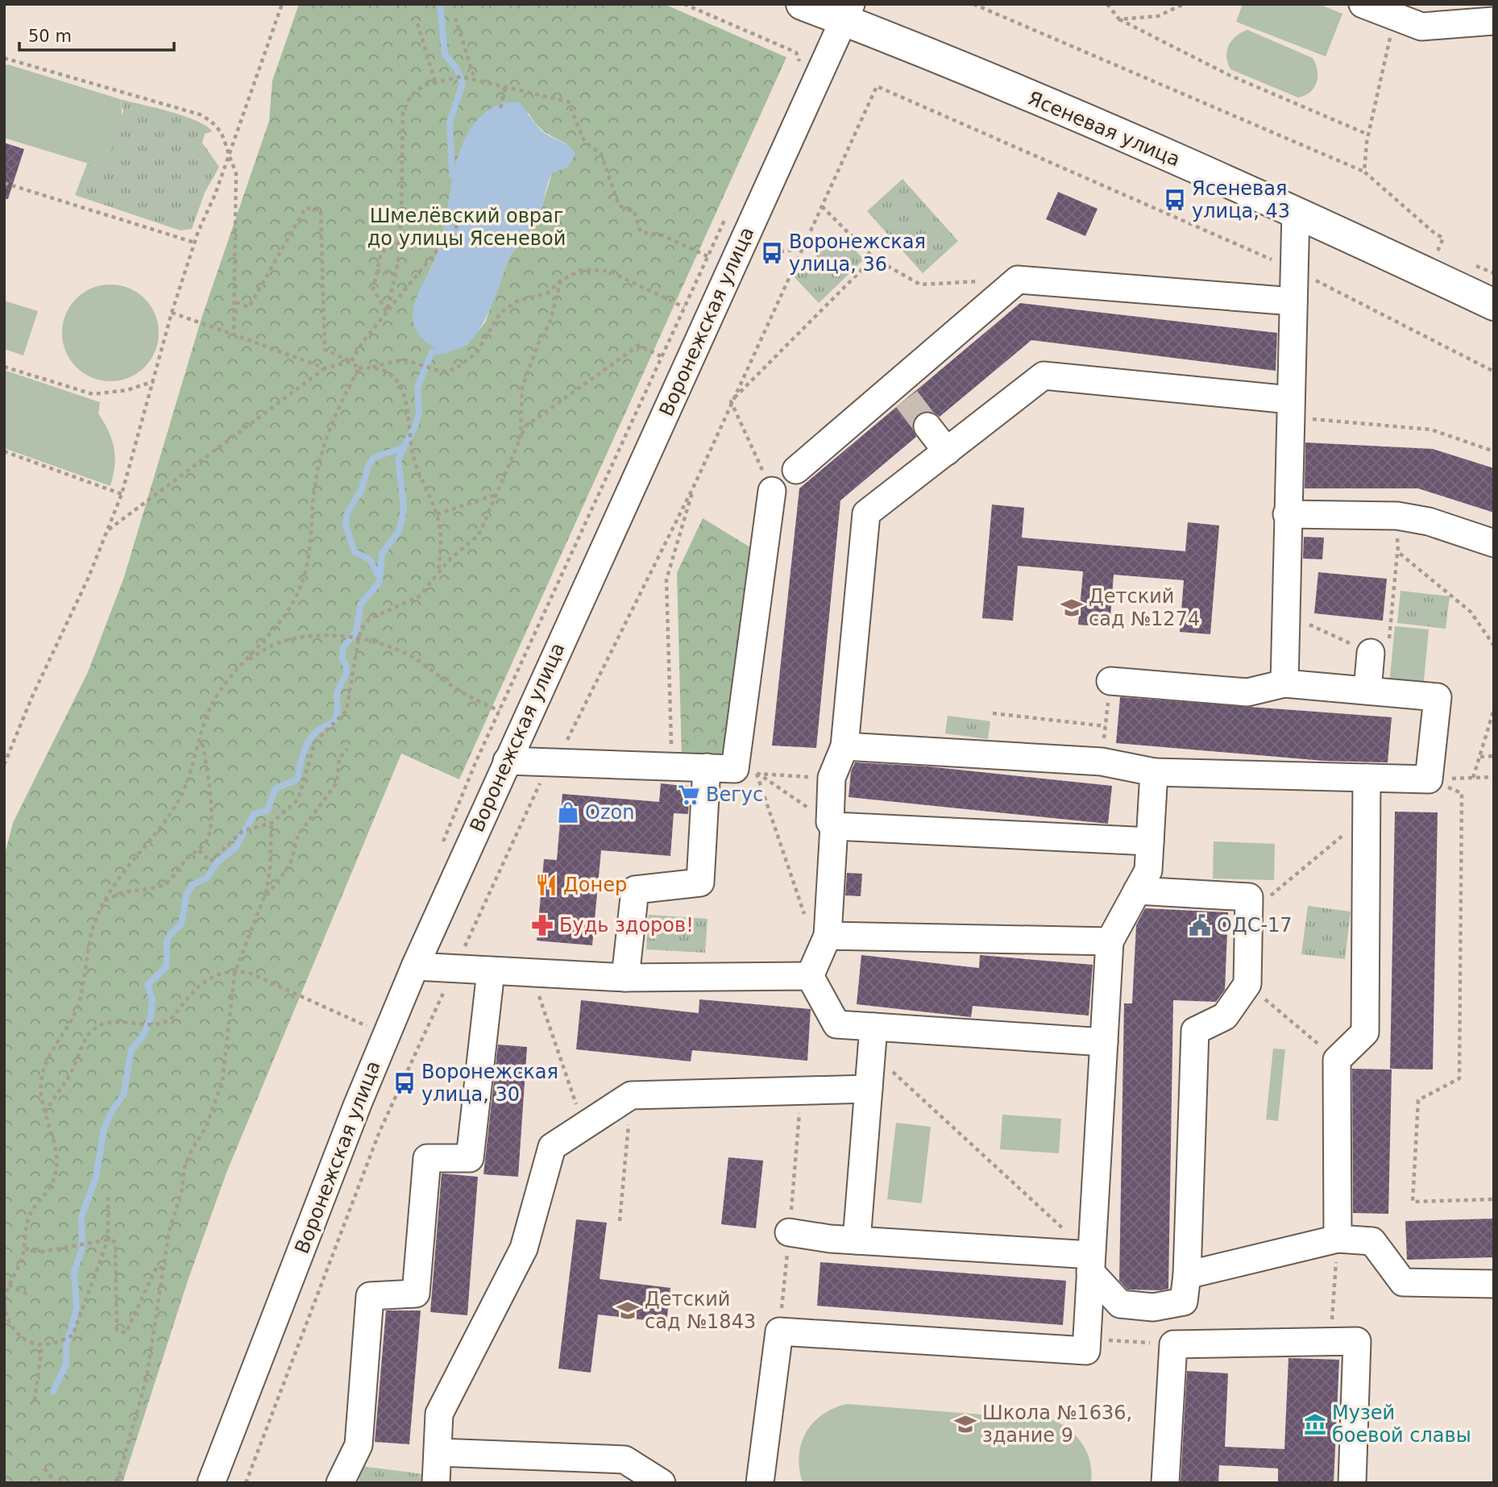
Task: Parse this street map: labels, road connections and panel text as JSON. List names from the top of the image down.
{
  "streets": {
    "main road": ["Ясеневая улица"],
    "street": ["Воронежская улица"]
  },
  "crossings": [
    ["Ясеневая улица", "Воронежская улица"]
  ],
  "parks": ["Шмелёвский овраг до улицы Ясеневой"],
  "places": {
    "bus stop": ["Ясеневая улица, 43", "Воронежская улица, 36", "Воронежская улица, 30"],
    "school or university": ["Детский сад №1274", "Детский сад №1843", "Школа №1636, здание 9"],
    "supermarket": ["Вегус"],
    "shop": ["Ozon"],
    "restaurant": ["Донер"],
    "pharmacy": ["Будь здоров!"],
    "public building": ["ОДС-17"],
    "museum": ["Музей боевой славы"]
  },
  "scale_bar": "50 m"
}
